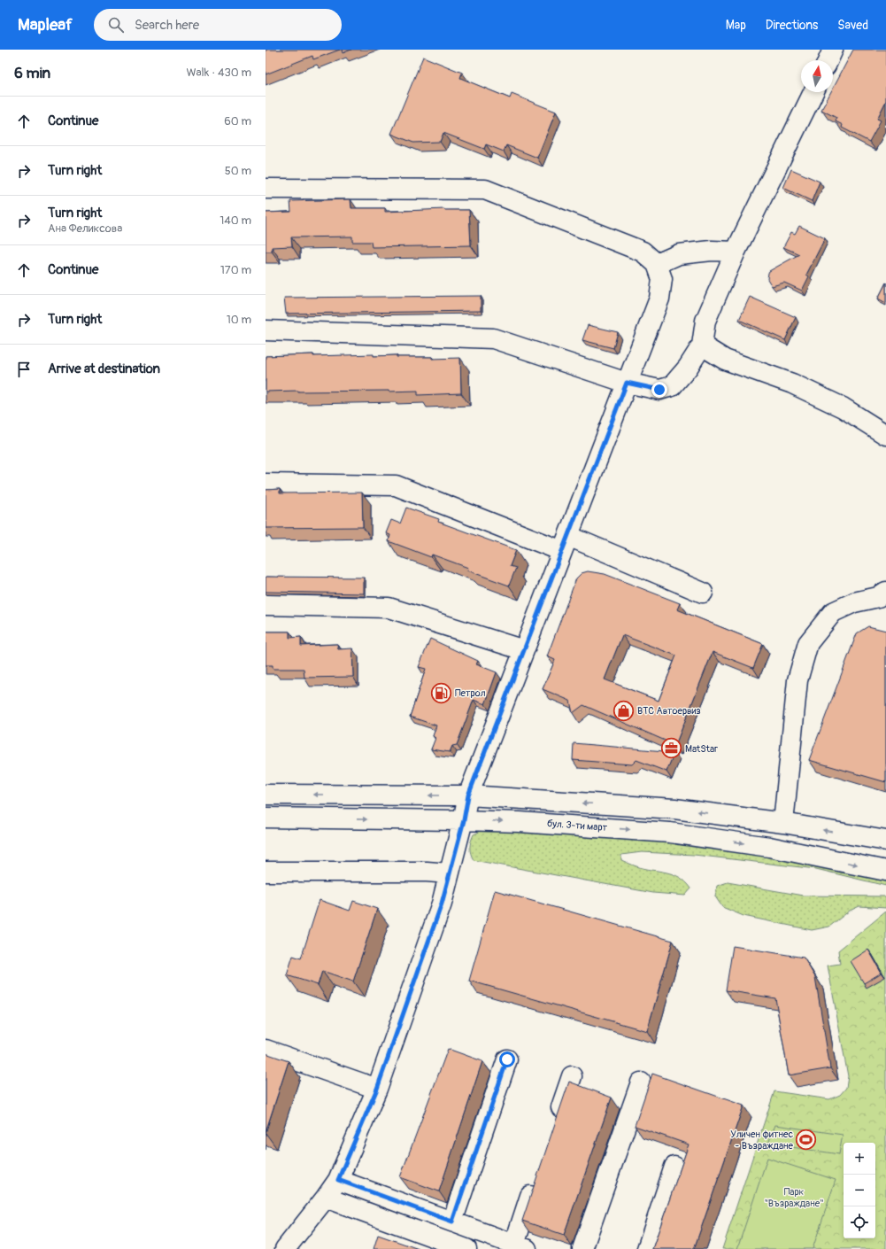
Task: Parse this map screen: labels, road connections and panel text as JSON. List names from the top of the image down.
{
  "streets": {
    "street": ["бул. 3-ти март"]
  },
  "parks": ["Парк \"Възраждане\""],
  "places": {
    "fuel station": ["Петрол"],
    "shop": ["ВТС Автоервиз"],
    "office": ["MatStar"],
    "sports": ["Уличен фитнес - Възраждане"]
  },
  "north": "top",
  "page": {
    "header": "Mapleaf",
    "search": "Search here",
    "nav": ["Map", "Directions", "Saved"],
    "heading": ["6 min", "Walk · 430 m"],
    "list": [
      ["Continue", "60 m"],
      ["Turn right", "50 m"],
      ["Turn right", "Ана Феликсова", "140 m"],
      ["Continue", "170 m"],
      ["Turn right", "10 m"],
      "Arrive at destination"
    ],
    "map_buttons": ["+", "−"]
  }
}
